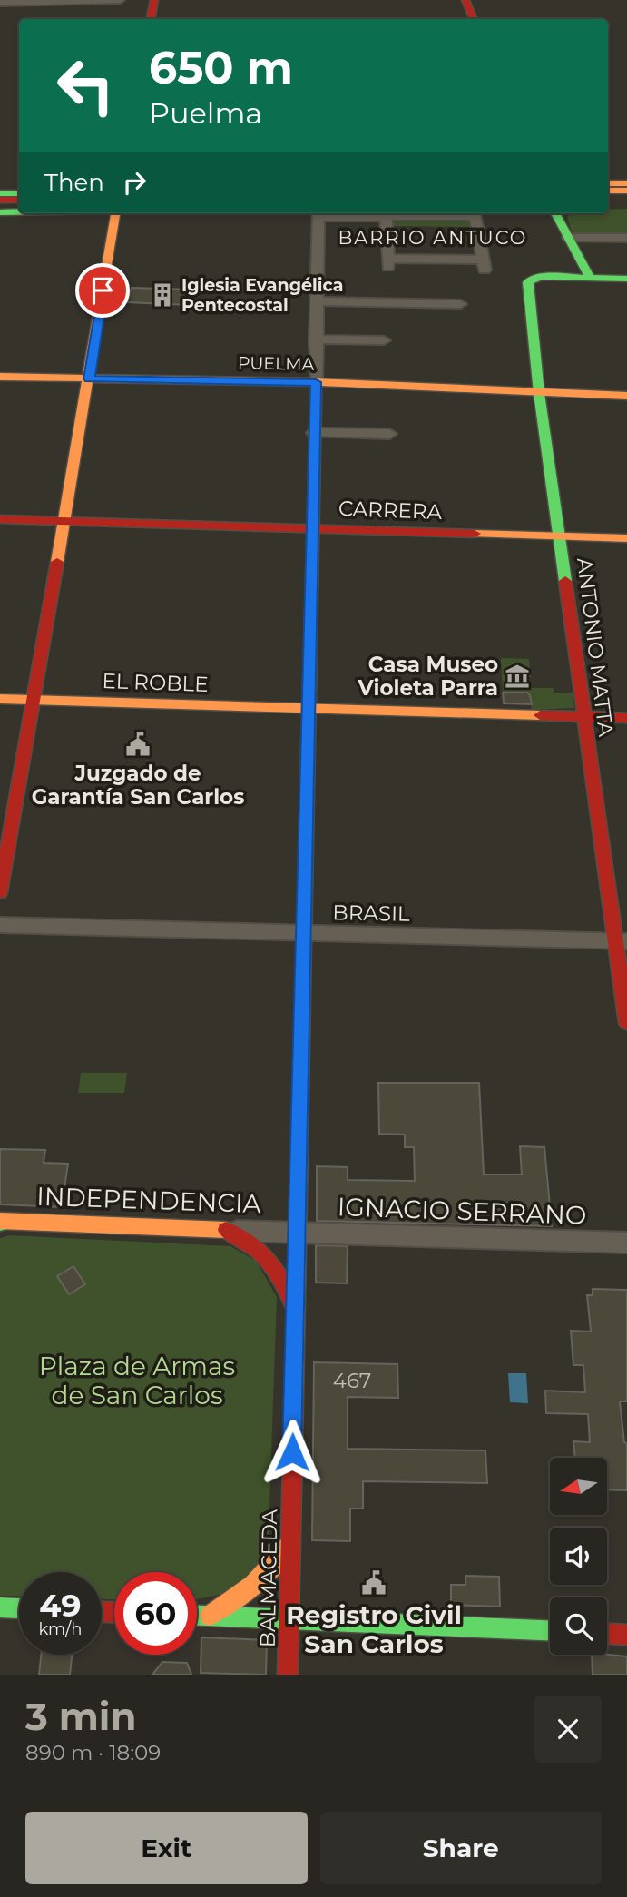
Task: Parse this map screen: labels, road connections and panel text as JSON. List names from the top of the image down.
{
  "streets": {
    "main road": [
      "PUELMA",
      "CARRERA",
      "ANTONIO MATTA",
      "EL ROBLE",
      "INDEPENDENCIA",
      "BALMACEDA"
    ],
    "street": ["BRASIL", "IGNACIO SERRANO"]
  },
  "crossings": [
    ["PUELMA", "ANTONIO MATTA"],
    ["PUELMA", "BALMACEDA"],
    ["CARRERA", "ANTONIO MATTA"],
    ["CARRERA", "BALMACEDA"],
    ["ANTONIO MATTA", "EL ROBLE"],
    ["ANTONIO MATTA", "BRASIL"],
    ["EL ROBLE", "BALMACEDA"],
    ["BRASIL", "BALMACEDA"],
    ["INDEPENDENCIA", "IGNACIO SERRANO"],
    ["INDEPENDENCIA", "BALMACEDA"],
    ["IGNACIO SERRANO", "BALMACEDA"]
  ],
  "districts": ["BARRIO ANTUCO"],
  "parks": ["Plaza de Armas de San Carlos"],
  "places": {
    "building": ["Iglesia Evangélica Pentecostal"],
    "museum": ["Casa Museo Violeta Parra"],
    "public building": ["Juzgado de Garantía San Carlos", "Registro Civil San Carlos"]
  },
  "house_numbers": ["467"],
  "north": "left",
  "page": {
    "turn": ["650 m", "Puelma"],
    "then": "Then",
    "speed": "49 km/h",
    "limit": "60",
    "heading": ["3 min", "890 m · 18:09"],
    "buttons": ["Exit", "Share"]
  }
}
